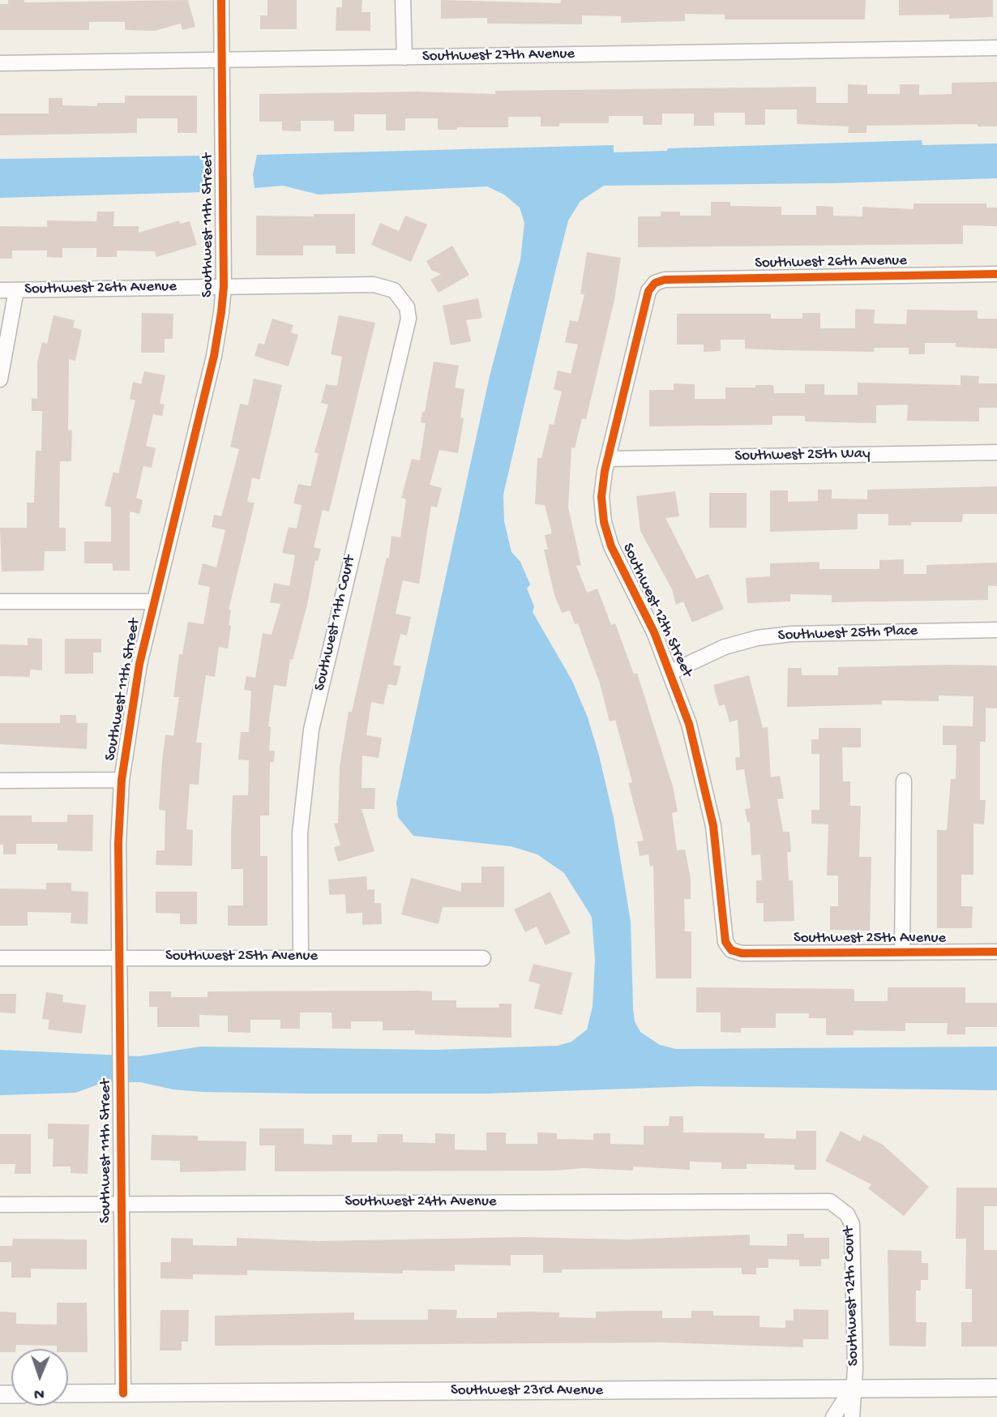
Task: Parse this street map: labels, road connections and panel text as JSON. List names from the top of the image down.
{
  "streets": {
    "street": [
      "Southwest 27th Avenue",
      "Southwest 11th Street",
      "Southwest 26th Avenue",
      "Southwest 25th Way",
      "Southwest 12th Street",
      "Southwest 11th Court",
      "Southwest 25th Place",
      "Southwest 25th Avenue",
      "Southwest 24th Avenue",
      "Southwest 12th Court",
      "Southwest 23rd Avenue"
    ]
  },
  "crossings": [
    ["Southwest 27th Avenue", "Southwest 11th Street"],
    ["Southwest 11th Street", "Southwest 26th Avenue"],
    ["Southwest 11th Street", "Southwest 25th Avenue"],
    ["Southwest 11th Street", "Southwest 24th Avenue"],
    ["Southwest 11th Street", "Southwest 23rd Avenue"],
    ["Southwest 26th Avenue", "Southwest 12th Street"],
    ["Southwest 26th Avenue", "Southwest 11th Court"],
    ["Southwest 25th Way", "Southwest 12th Street"],
    ["Southwest 12th Street", "Southwest 25th Place"],
    ["Southwest 12th Street", "Southwest 25th Avenue"],
    ["Southwest 11th Court", "Southwest 25th Avenue"],
    ["Southwest 24th Avenue", "Southwest 12th Court"],
    ["Southwest 12th Court", "Southwest 23rd Avenue"]
  ],
  "north": "bottom"
}
